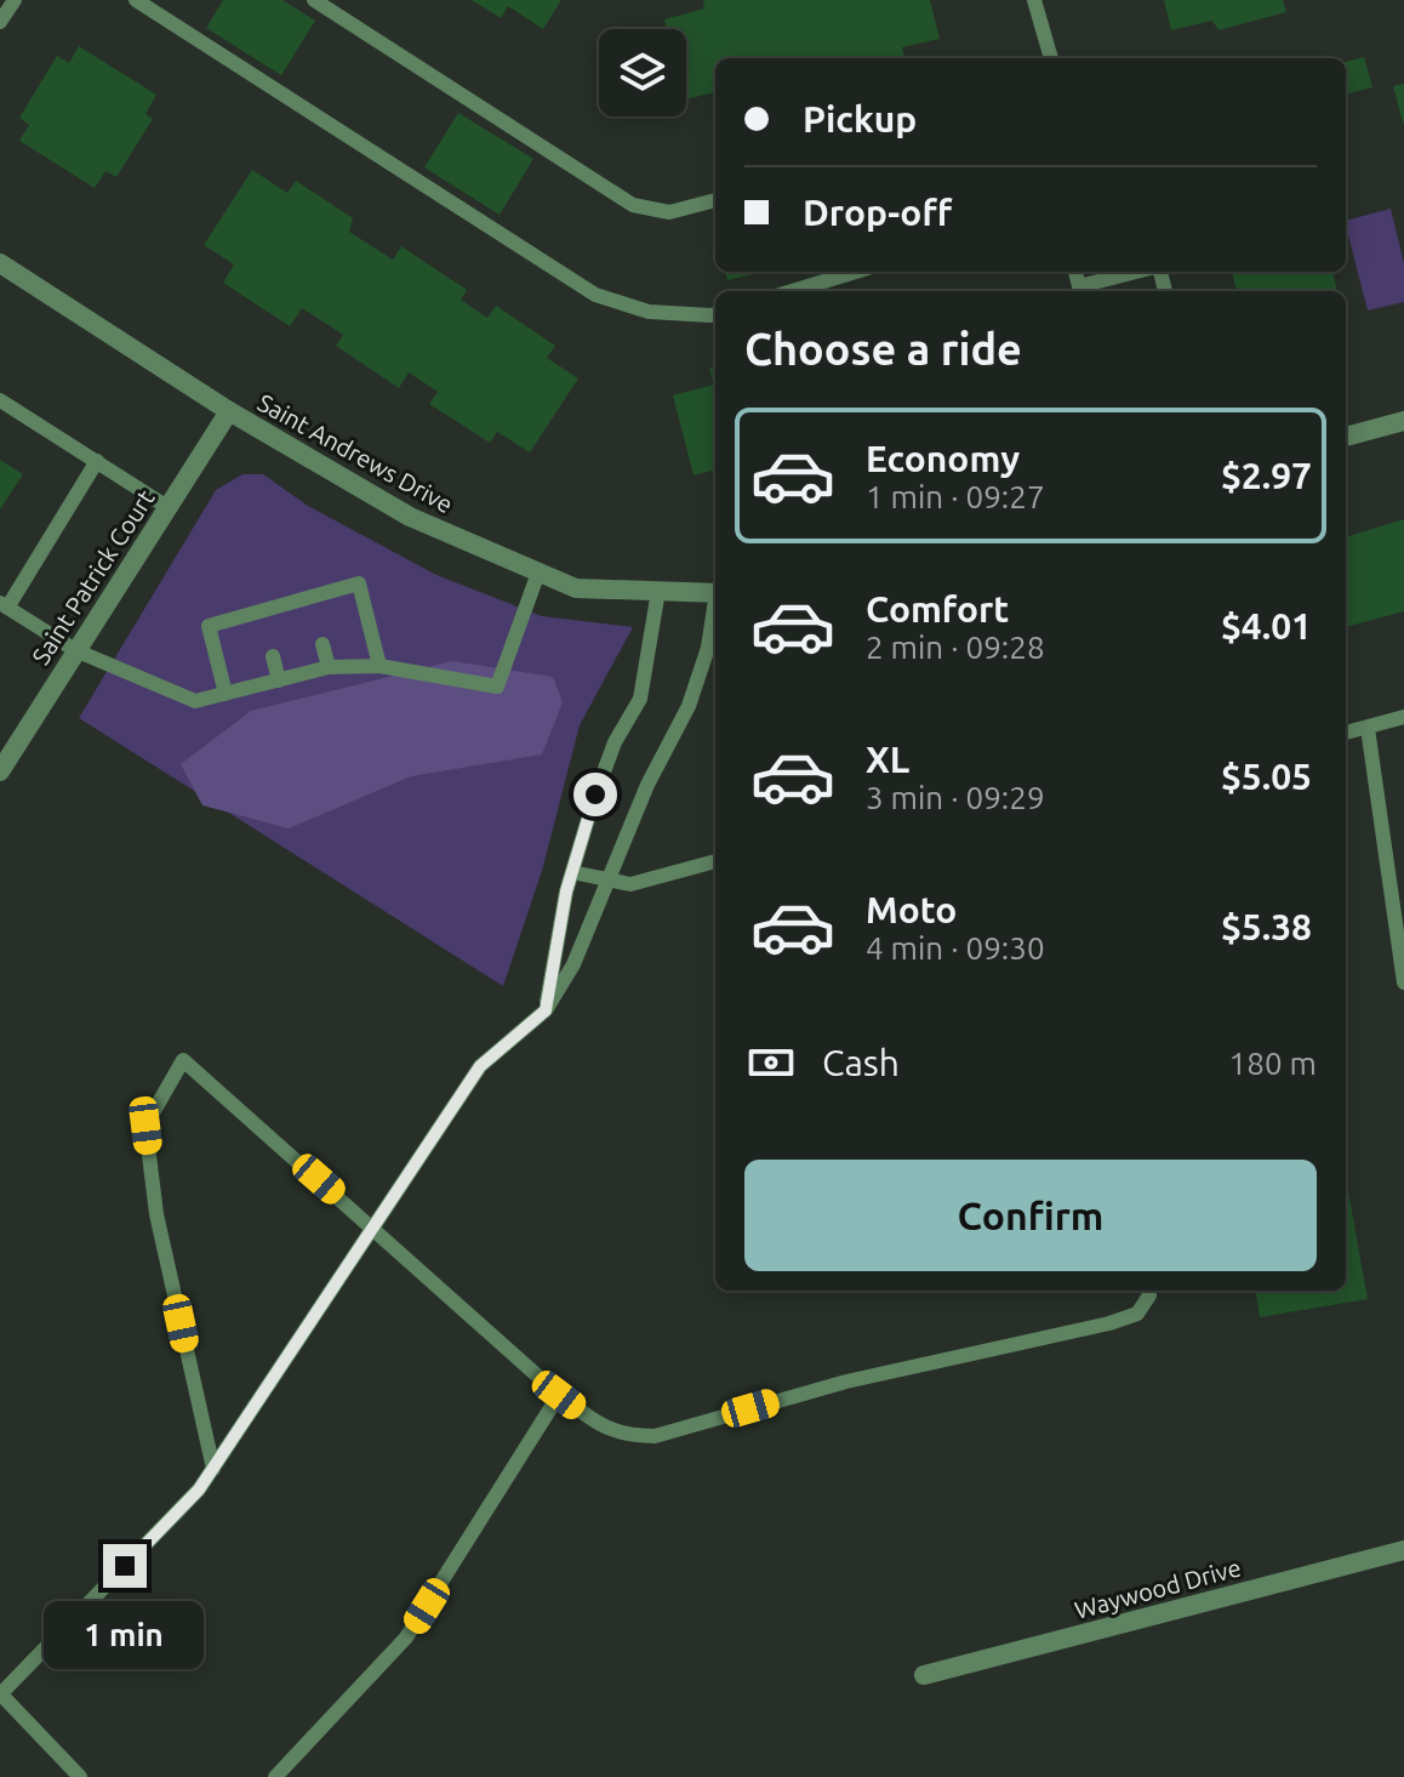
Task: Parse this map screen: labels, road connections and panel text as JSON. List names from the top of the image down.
{
  "streets": {
    "street": ["Saint Andrews Drive", "Saint Patrick Court", "Waywood Drive"]
  },
  "crossings": [
    ["Saint Andrews Drive", "Saint Patrick Court"]
  ],
  "page": {
    "banner": ["Pickup", "Drop-off"],
    "heading": "Choose a ride",
    "list": [
      {
        "name": "Economy",
        "note": "1 min · 09:27",
        "value": "$2.97"
      },
      {
        "name": "Comfort",
        "note": "2 min · 09:28",
        "value": "$4.01"
      },
      {
        "name": "XL",
        "note": "3 min · 09:29",
        "value": "$5.05"
      },
      {
        "name": "Moto",
        "note": "4 min · 09:30",
        "value": "$5.38"
      }
    ],
    "pay": ["Cash", "180 m"],
    "buttons": "Confirm",
    "bubble": "1 min"
  }
}
